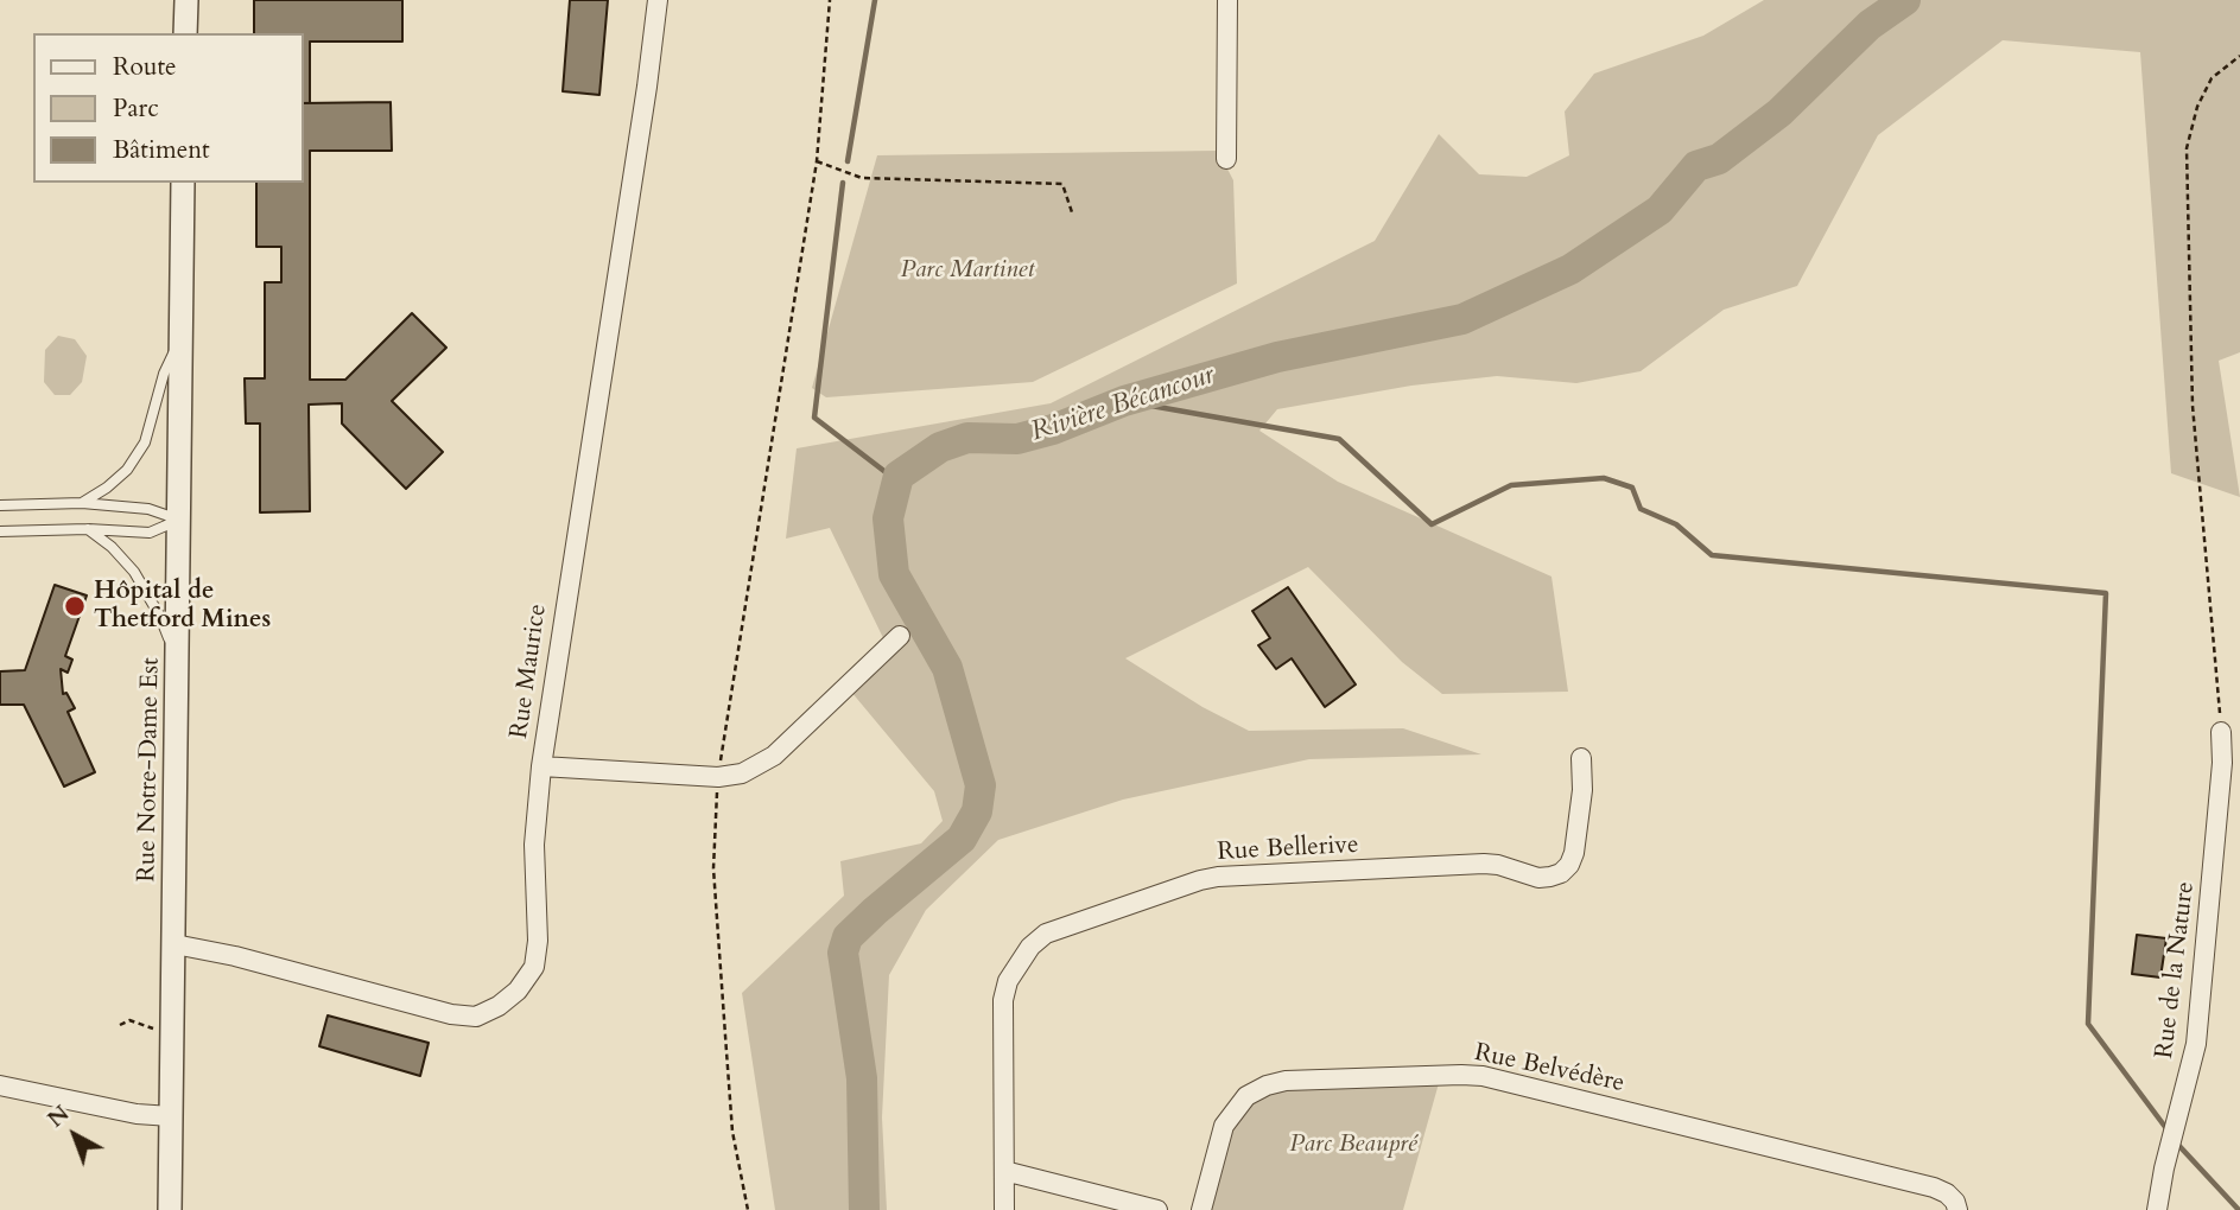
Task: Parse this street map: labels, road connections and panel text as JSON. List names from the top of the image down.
{
  "streets": {
    "street": [
      "Rue Maurice",
      "Rue Notre-Dame Est",
      "Rue Bellerive",
      "Rue de la Nature",
      "Rue Belvédère"
    ]
  },
  "crossings": [
    ["Rue Maurice", "Rue Notre-Dame Est"]
  ],
  "water": ["Rivière Bécancour"],
  "parks": ["Parc Martinet", "Parc Beaupré"],
  "places": ["Hôpital de Thetford Mines"],
  "legend": ["Route", "Parc", "Bâtiment"],
  "north": "top left"
}
